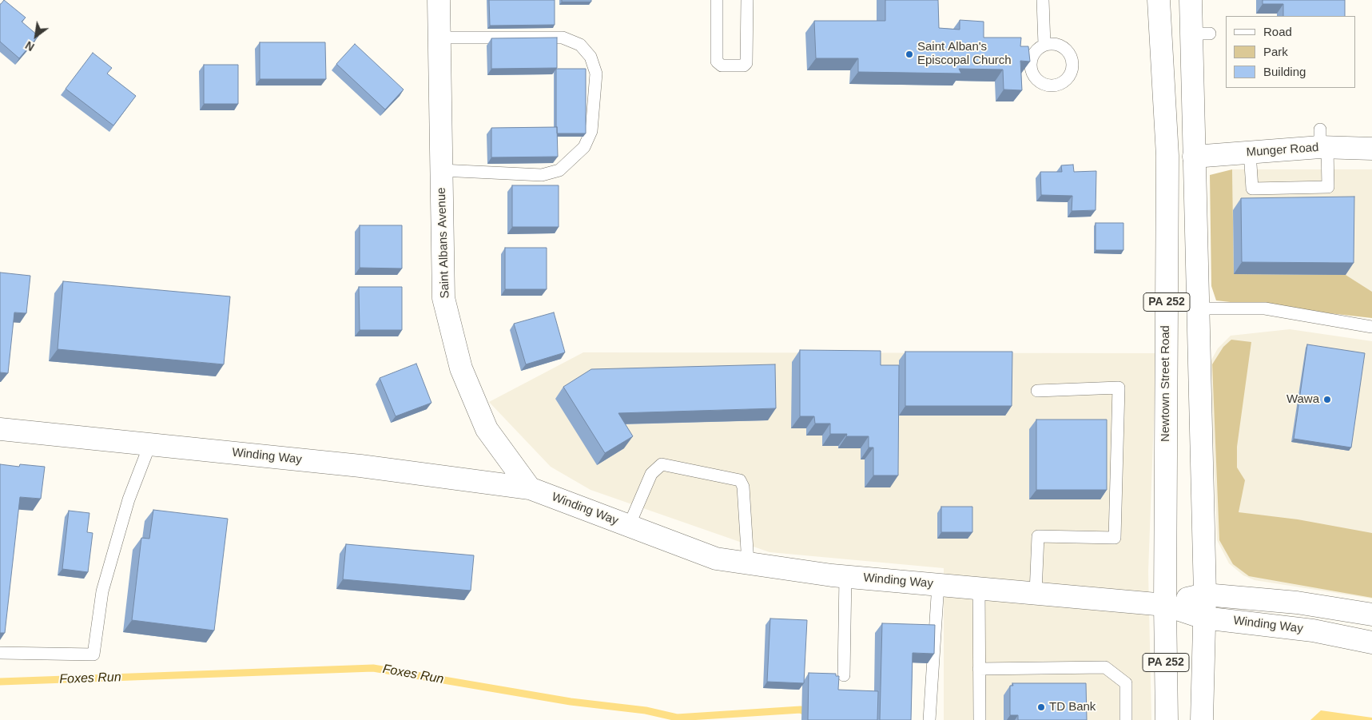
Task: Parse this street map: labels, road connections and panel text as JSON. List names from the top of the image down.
{
  "streets": {
    "street": [
      "Munger Road",
      "Saint Albans Avenue",
      "PA 252",
      "Newtown Street Road",
      "Winding Way"
    ]
  },
  "crossings": [
    ["Munger Road", "PA 252"],
    ["Saint Albans Avenue", "Winding Way"],
    ["PA 252", "Winding Way"],
    ["Newtown Street Road", "Winding Way"]
  ],
  "water": ["Foxes Run"],
  "places": ["Saint Alban's Episcopal Church", "Wawa", "TD Bank"],
  "legend": ["Road", "Park", "Building"],
  "north": "bottom left"
}
